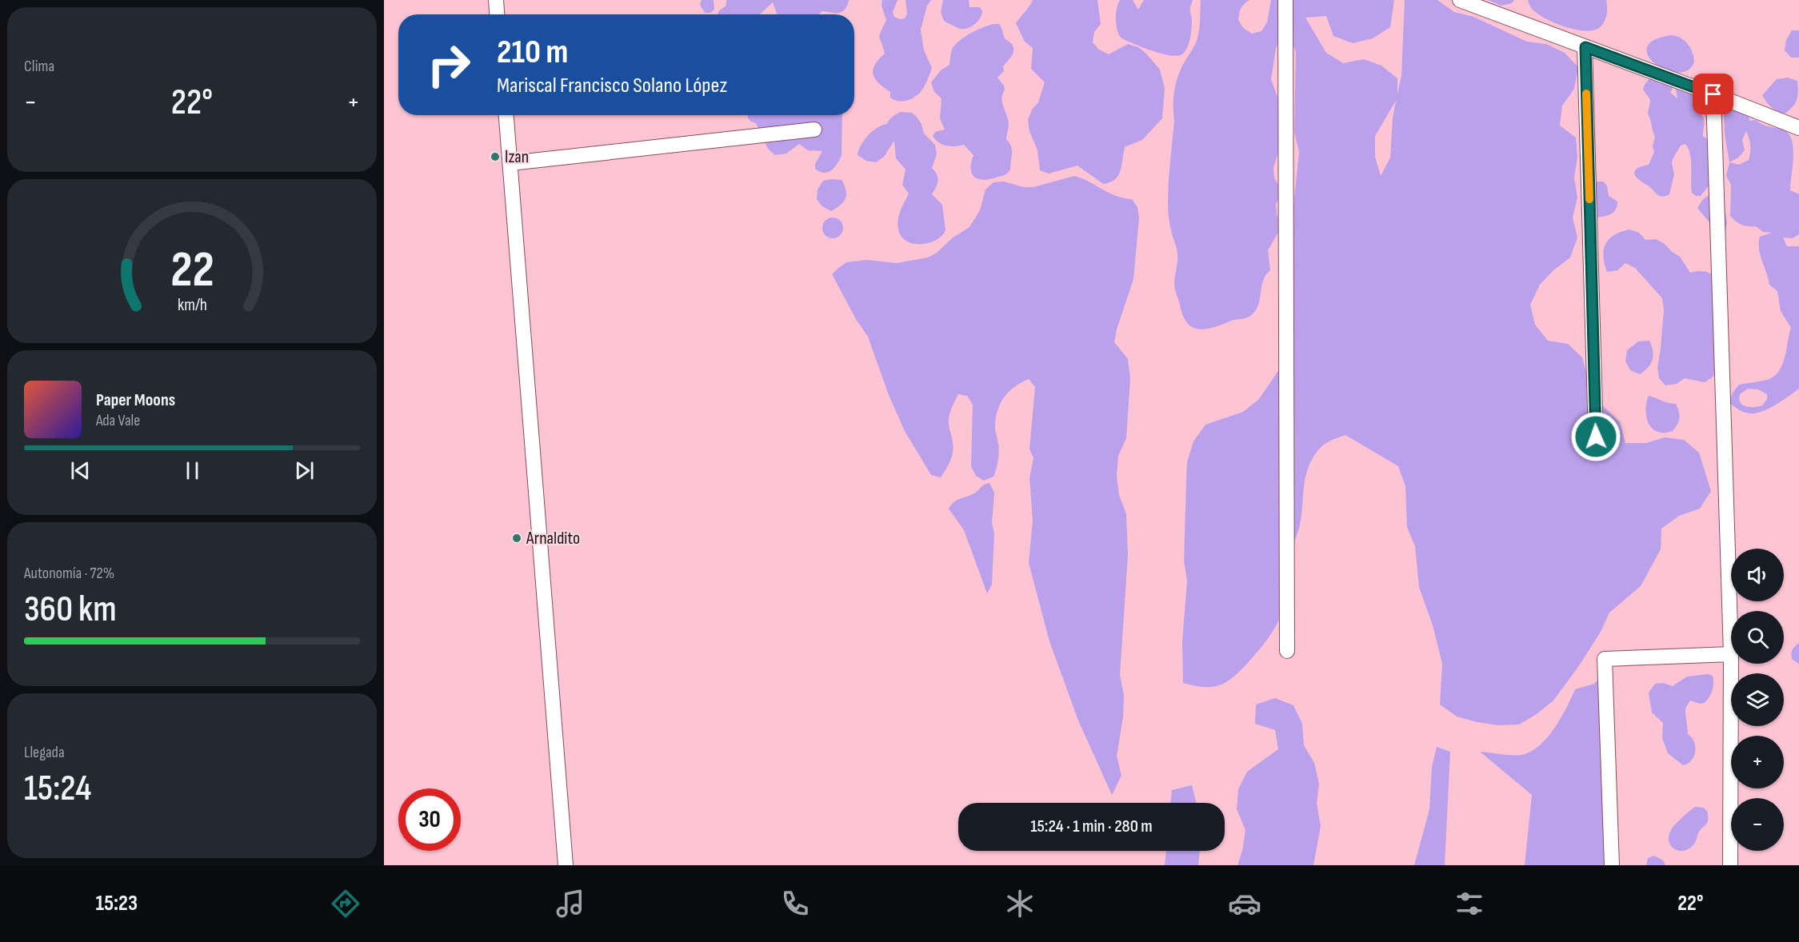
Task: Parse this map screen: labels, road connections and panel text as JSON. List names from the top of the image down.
{
  "places": ["Izan", "Arnaldito"],
  "page": {
    "tile": [
      "Clima",
      ["Autonomía · 72%", "360 km"],
      ["Llegada", "15:24"]
    ],
    "turn": ["210 m", "Mariscal Francisco Solano López"],
    "heat": ["−", "22°", "+"],
    "song": ["Paper Moons", "Ada Vale"],
    "map_buttons": ["+", "−"],
    "limit": "30",
    "trip": "15:24 · 1 min · 280 m",
    "tabs": ["15:23", "22°"],
    "gauge": ["22", "km/h"]
  }
}
